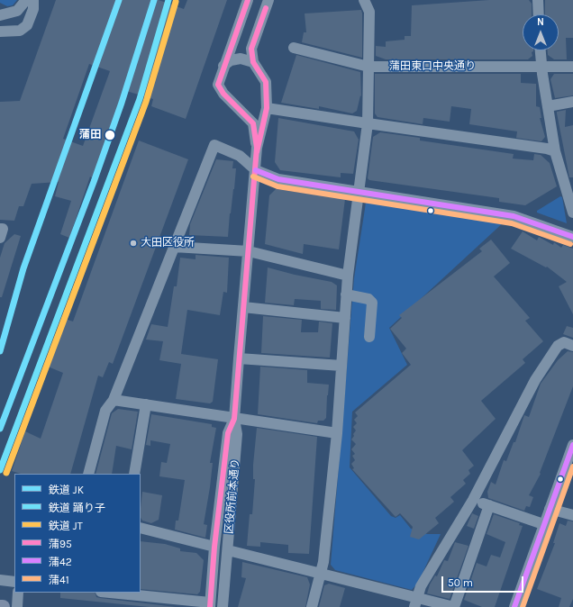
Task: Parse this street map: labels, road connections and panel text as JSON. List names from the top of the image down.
{
  "streets": {
    "street": ["蒲田東口中央通り", "区役所前本通り"]
  },
  "places": ["蒲田", "大田区役所"],
  "lines": [
    "rail line JK",
    "rail line 踊り子",
    "transit line 蒲95",
    "rail line JT",
    "transit line 蒲42",
    "transit line 蒲41"
  ],
  "legend": [
    "鉄道 JK",
    "鉄道 踊り子",
    "鉄道 JT",
    "蒲95",
    "蒲42",
    "蒲41"
  ],
  "scale_bar": "50 m",
  "north": "top"
}
